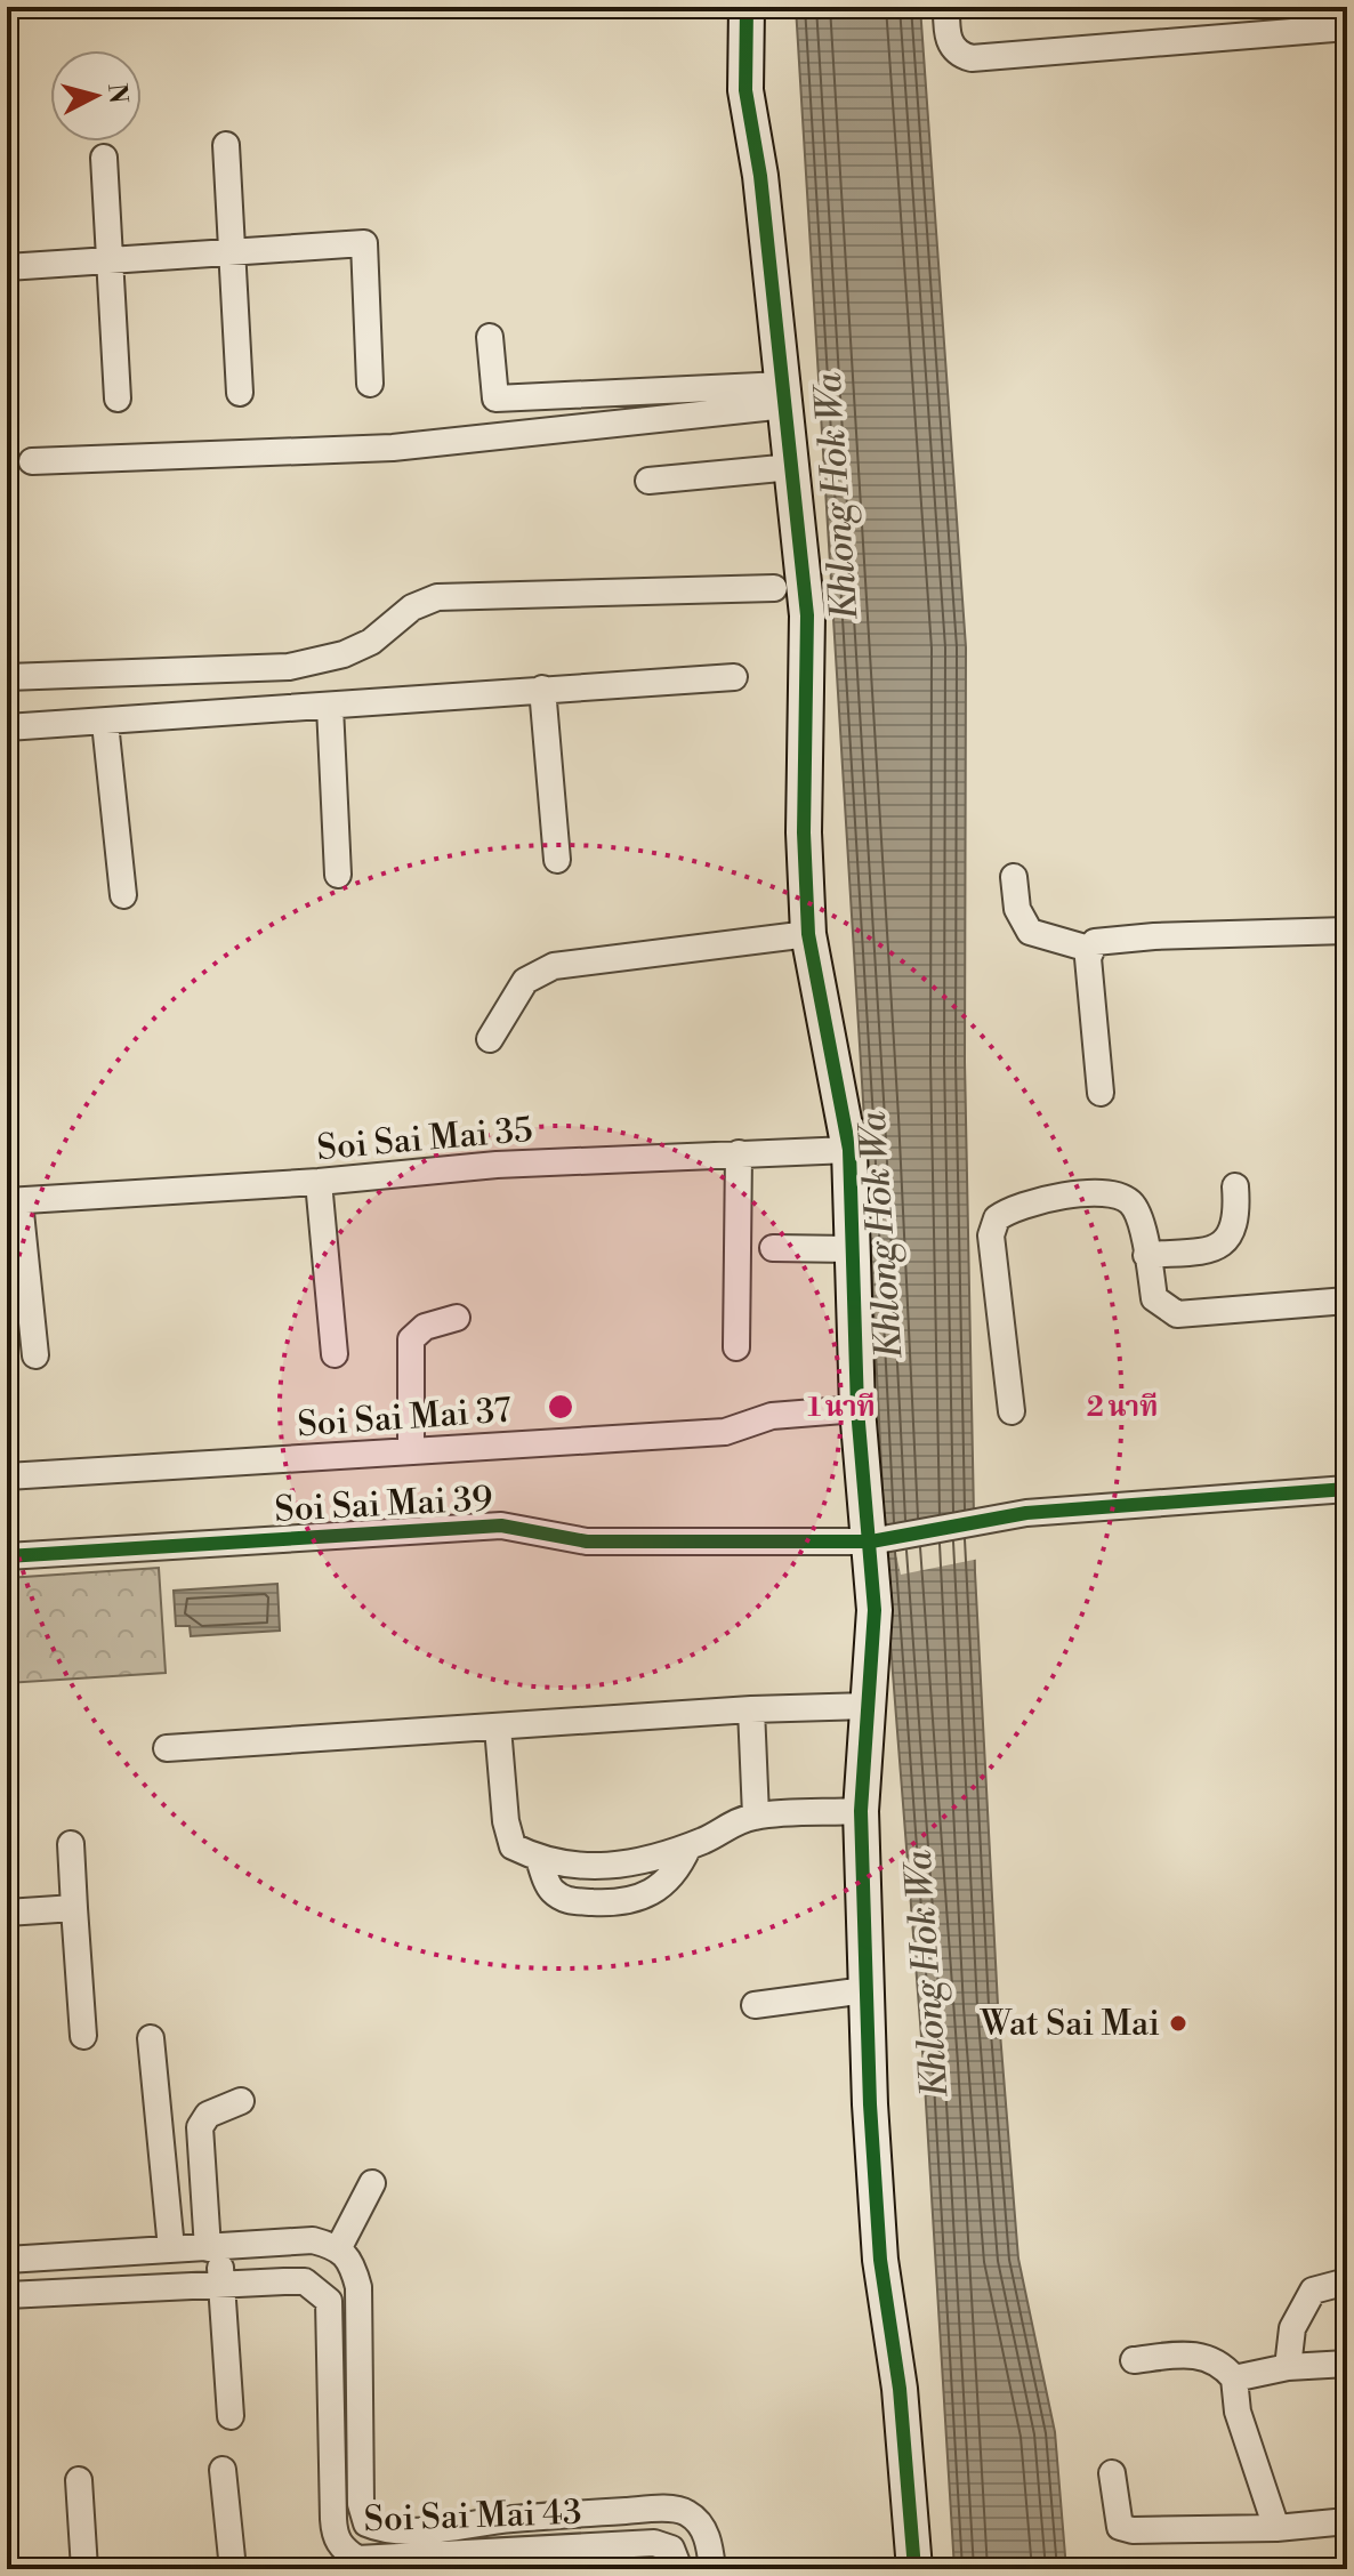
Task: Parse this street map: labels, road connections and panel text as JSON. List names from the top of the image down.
{
  "streets": {
    "street": [
      "Soi Sai Mai 35",
      "Soi Sai Mai 37",
      "Soi Sai Mai 39",
      "Soi Sai Mai 43"
    ]
  },
  "water": ["Khlong Hok Wa"],
  "places": ["Wat Sai Mai"],
  "north": "right",
  "rings": ["1 นาที", "2 นาที"]
}
